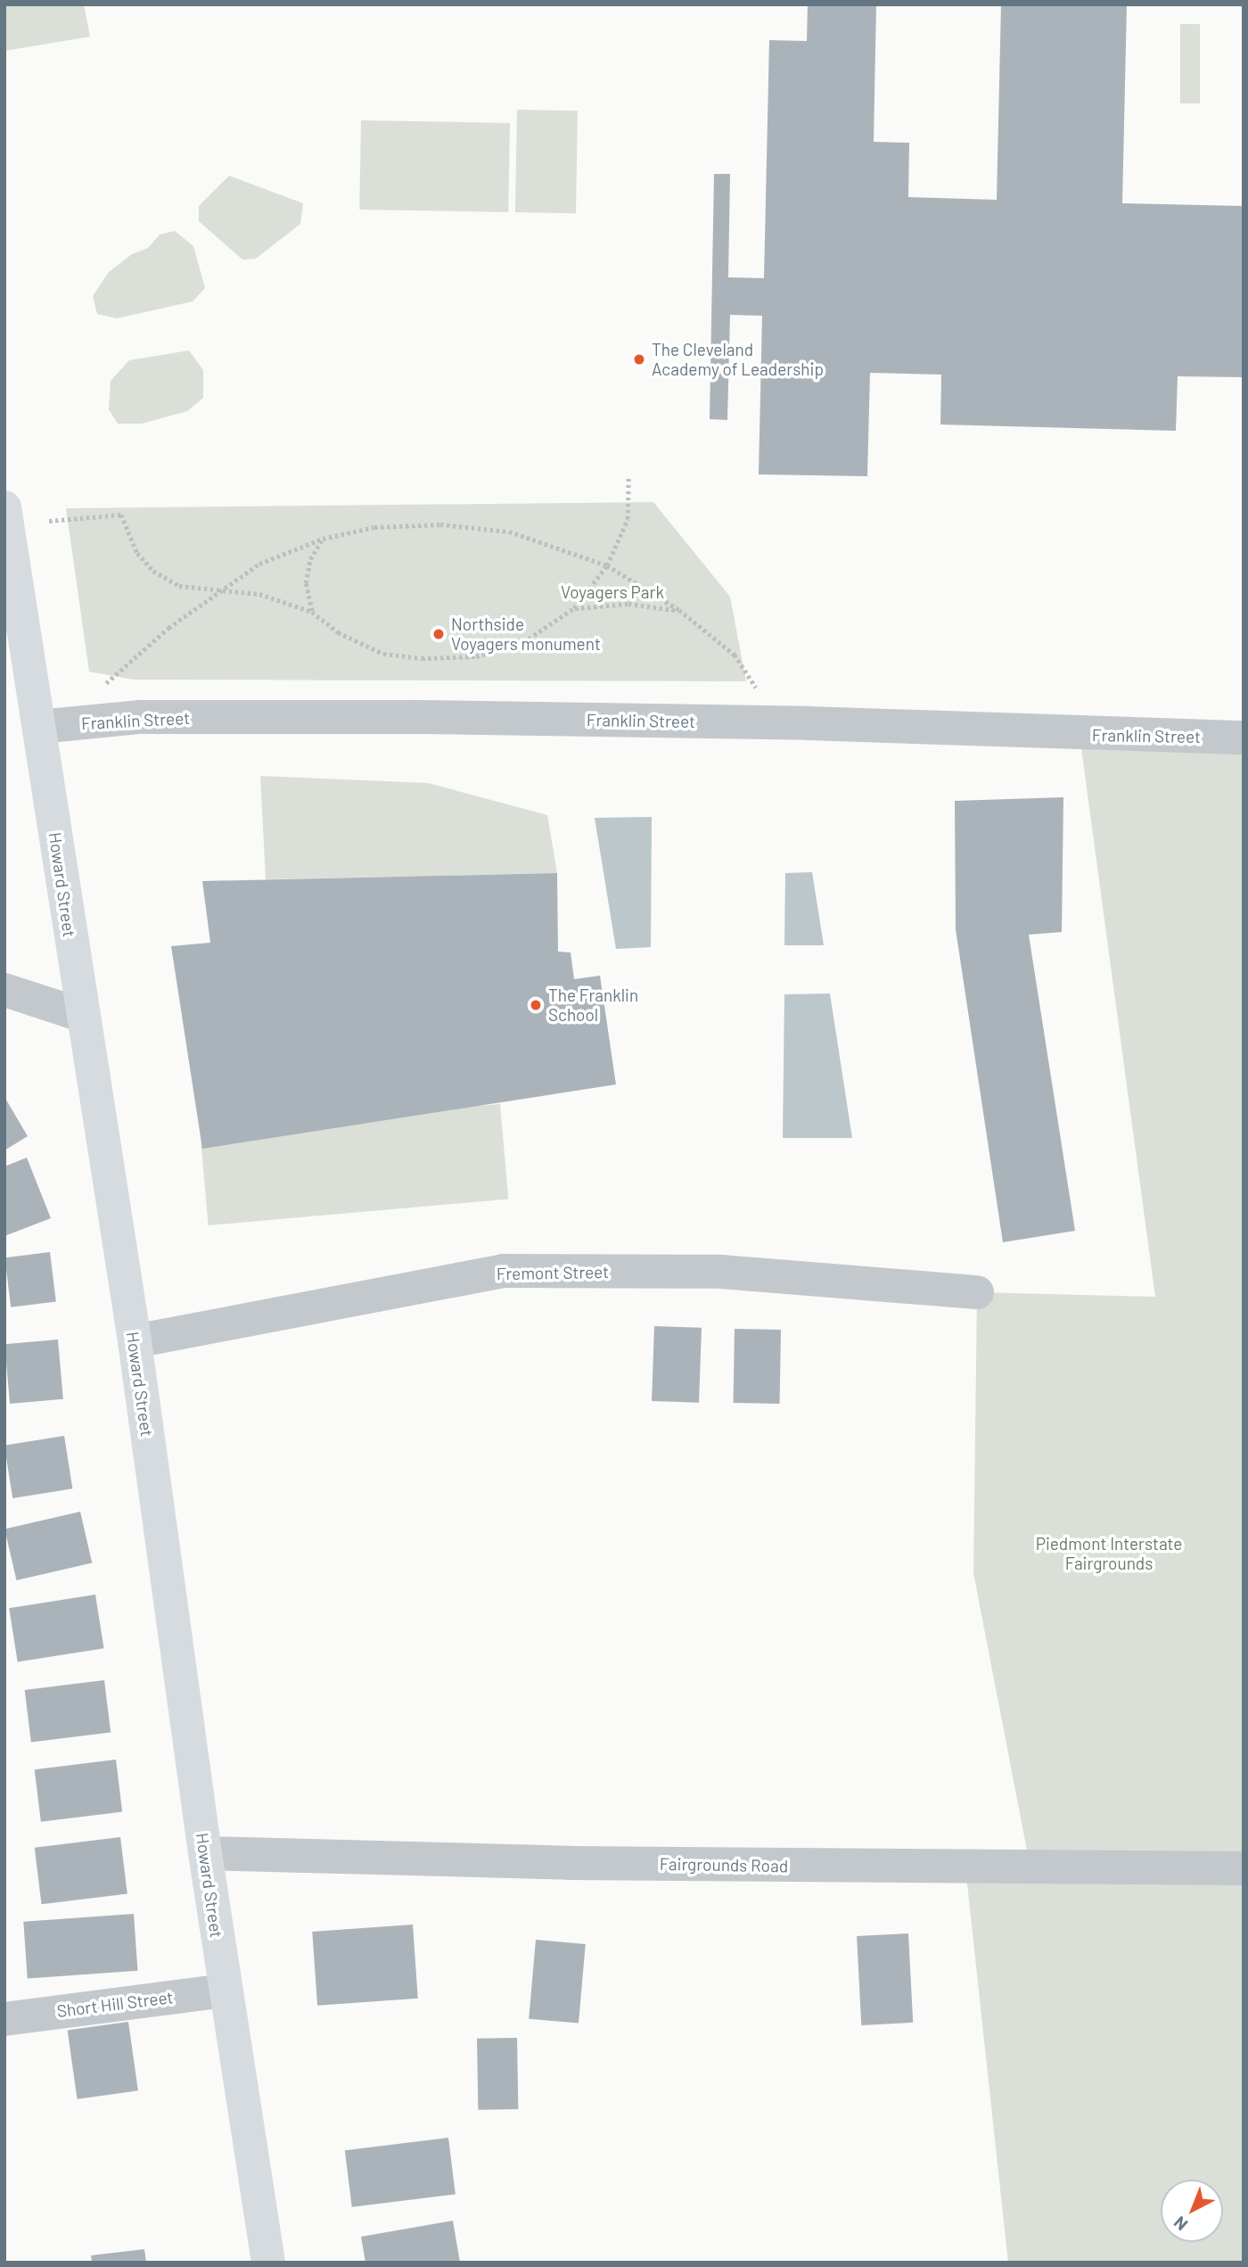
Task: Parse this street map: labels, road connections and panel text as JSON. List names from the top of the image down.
{
  "streets": {
    "street": [
      "Franklin Street",
      "Howard Street",
      "Fremont Street",
      "Fairgrounds Road",
      "Short Hill Street"
    ]
  },
  "crossings": [
    ["Franklin Street", "Howard Street"],
    ["Howard Street", "Fremont Street"],
    ["Howard Street", "Fairgrounds Road"],
    ["Howard Street", "Short Hill Street"]
  ],
  "parks": ["Voyagers Park", "Piedmont Interstate Fairgrounds"],
  "places": ["The Cleveland Academy of Leadership", "Northside Voyagers monument", "The Franklin School"],
  "north": "bottom left"
}
